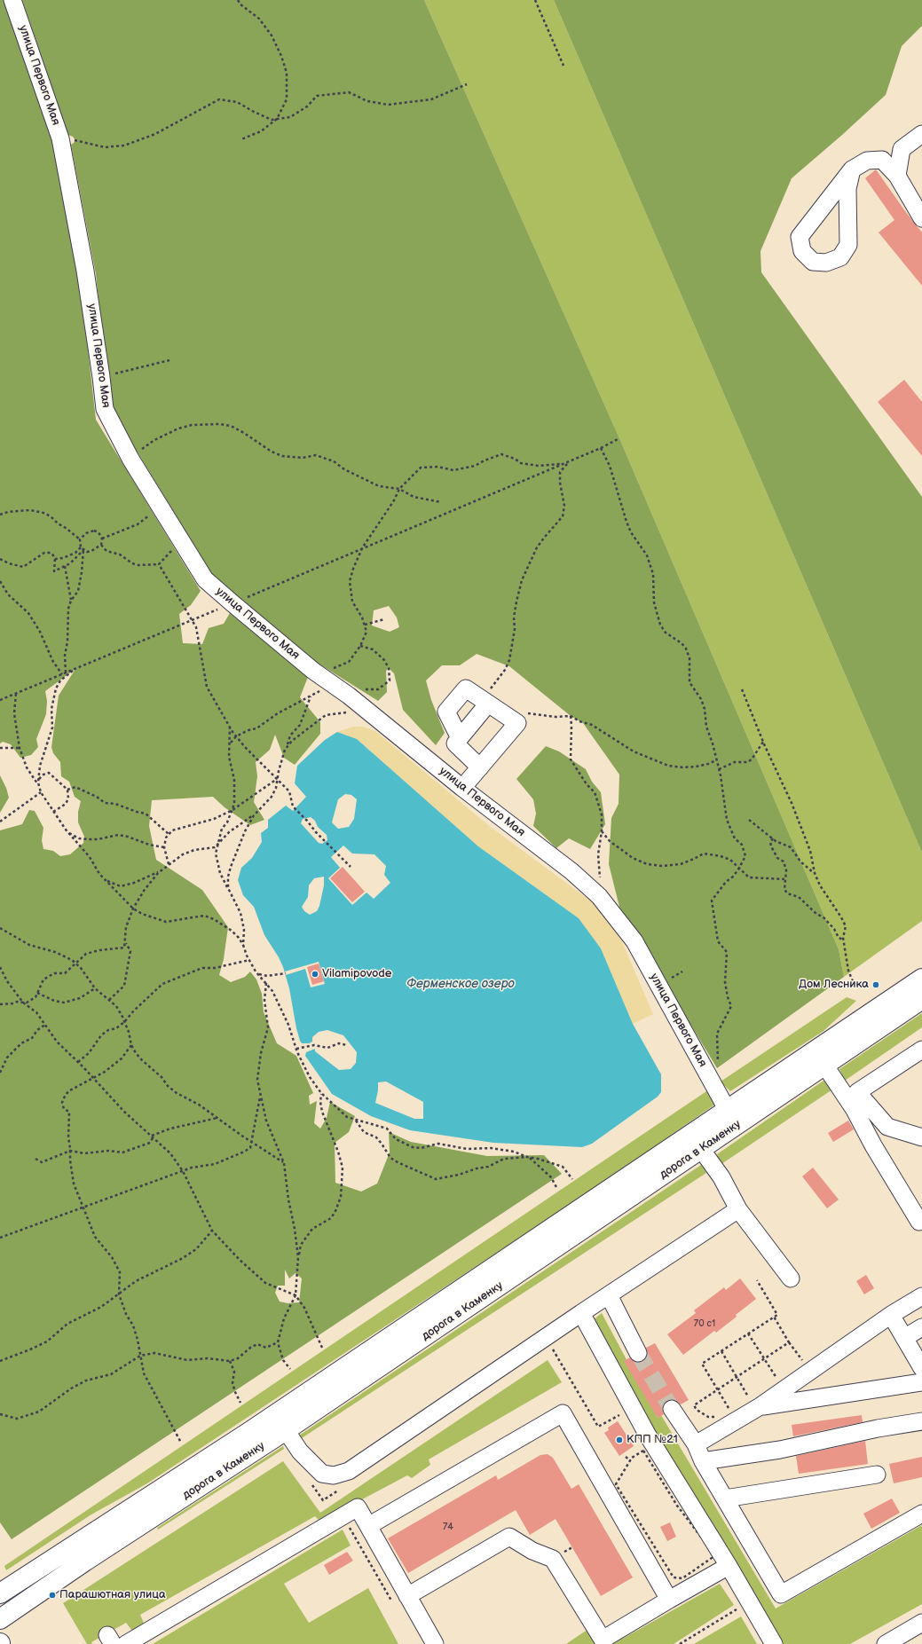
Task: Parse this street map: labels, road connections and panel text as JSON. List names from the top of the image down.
{
  "streets": {
    "main road": ["дорога в Каменку"],
    "street": ["улица Первого Мая"]
  },
  "crossings": [
    ["улица Первого Мая", "дорога в Каменку"]
  ],
  "water": ["Ферменское озеро"],
  "places": [
    "Vilamipovode",
    "Дом Лесника",
    "КПП №21",
    "Парашютная улица"
  ],
  "house_numbers": ["70 с1", "74"]
}
